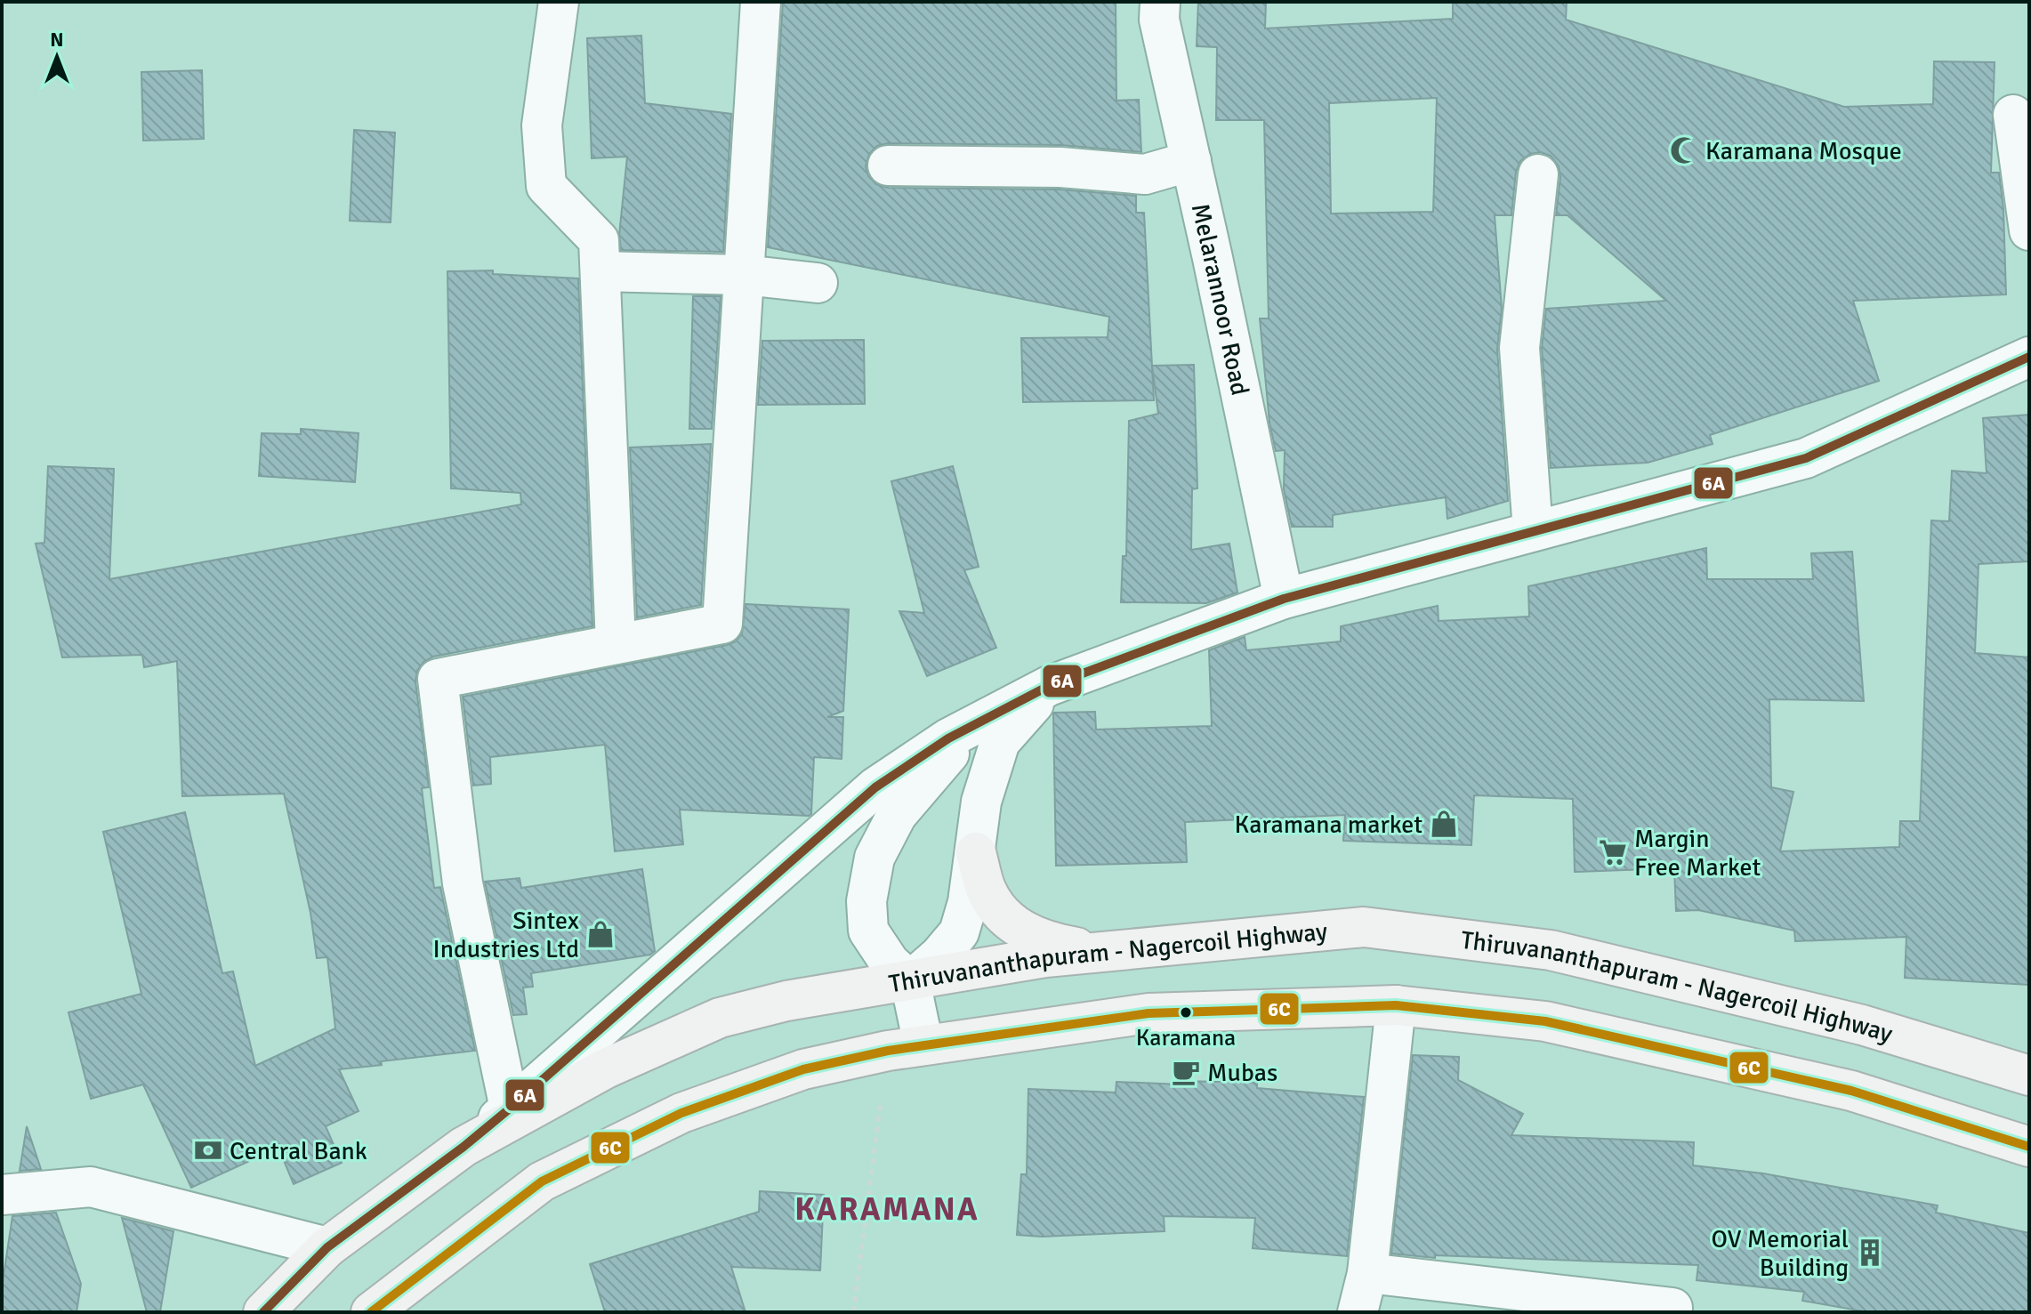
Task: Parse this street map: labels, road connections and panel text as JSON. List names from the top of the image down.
{
  "streets": {
    "main road": ["Thiruvananthapuram - Nagercoil Highway"],
    "street": ["Melarannoor Road"]
  },
  "districts": ["KARAMANA"],
  "places": {
    "mosque": ["Karamana Mosque"],
    "shop": ["Karamana market", "Sintex Industries Ltd"],
    "supermarket": ["Margin Free Market"],
    "other": ["Karamana"],
    "cafe": ["Mubas"],
    "bank": ["Central Bank"],
    "building": ["OV Memorial Building"]
  },
  "lines": ["transit line 6A", "transit line 6C"],
  "north": "top"
}
